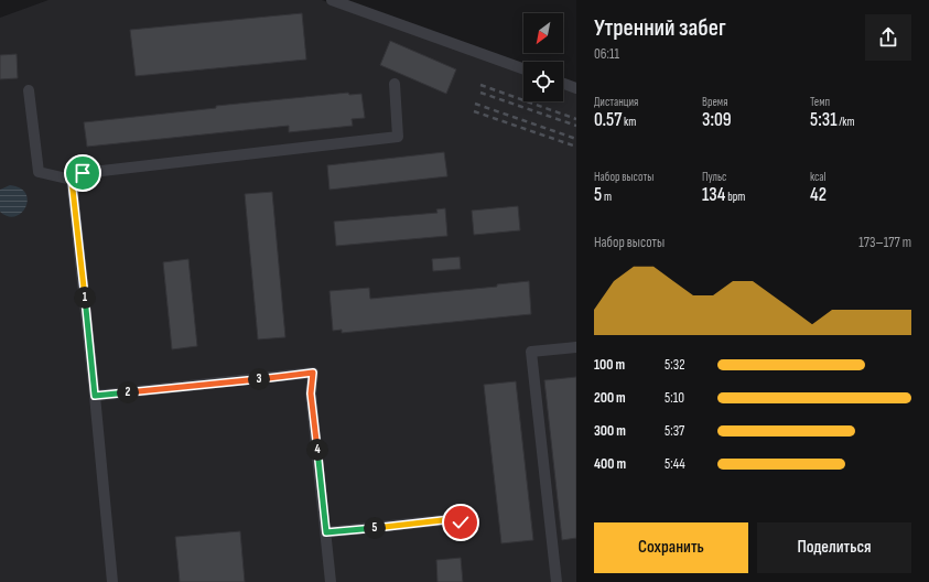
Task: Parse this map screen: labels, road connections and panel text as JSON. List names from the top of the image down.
{
  "north": "bottom left",
  "page": {
    "heading": ["Утренний забег", "06:11"],
    "stats": [
      ["Дистанция", "0.57 km"],
      ["Время", "3:09"],
      ["Темп", "5:31 /km"],
      ["Набор высоты", "5 m"],
      ["Пульс", "134 bpm"],
      ["kcal", "42"]
    ],
    "chart": ["Набор высоты", "173–177 m"],
    "pins": [
      "1",
      "3",
      "2",
      "4",
      "5"
    ],
    "list": [
      {
        "name": "100 m",
        "note": "5:32"
      },
      {
        "name": "200 m",
        "note": "5:10"
      },
      {
        "name": "300 m",
        "note": "5:37"
      },
      {
        "name": "400 m",
        "note": "5:44"
      }
    ],
    "buttons": ["Сохранить", "Поделиться"]
  }
}
